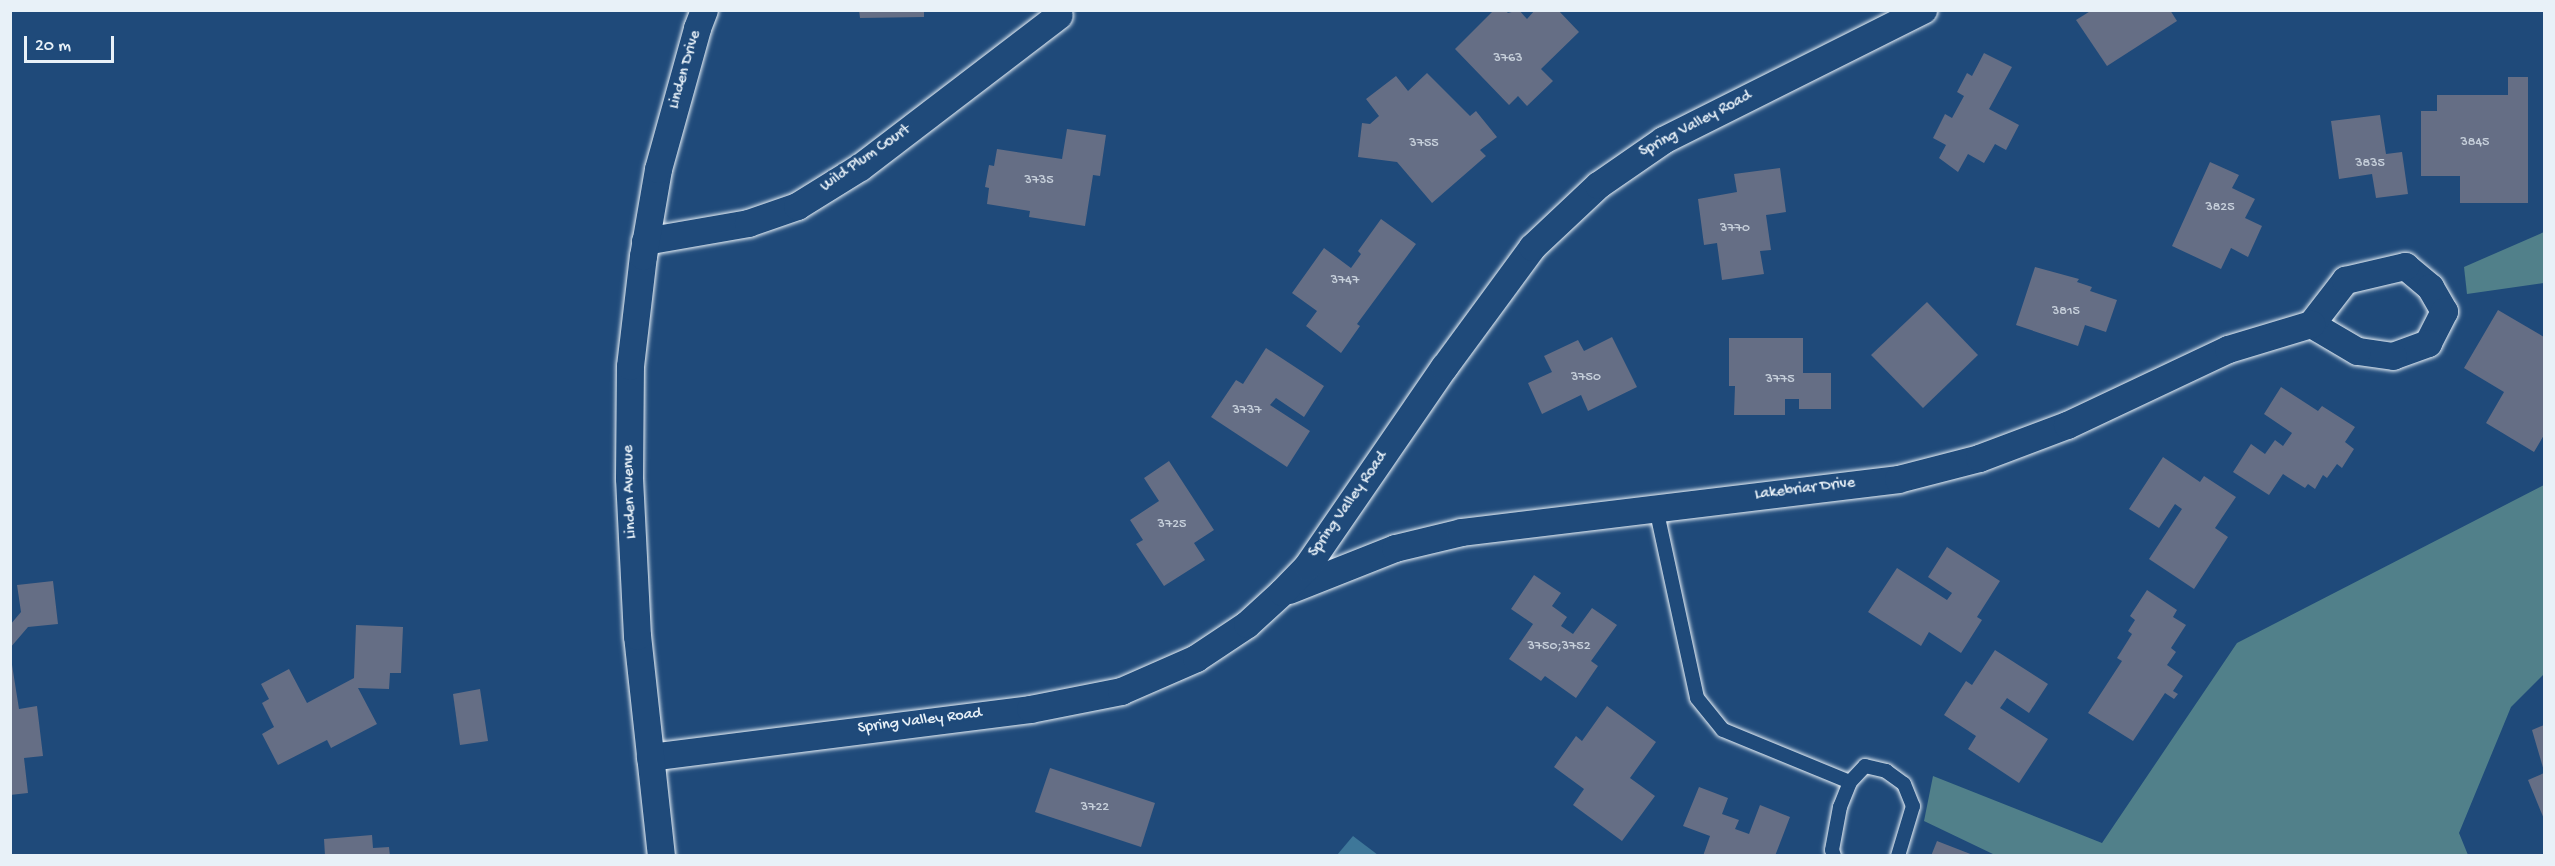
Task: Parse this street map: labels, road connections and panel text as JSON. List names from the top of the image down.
{
  "streets": {
    "street": [
      "Linden Drive",
      "Spring Valley Road",
      "Wild Plum Court",
      "Lakebriar Drive",
      "Linden Avenue"
    ]
  },
  "crossings": [
    ["Linden Drive", "Linden Avenue"],
    ["Spring Valley Road", "Lakebriar Drive"],
    ["Spring Valley Road", "Linden Avenue"],
    ["Wild Plum Court", "Linden Avenue"]
  ],
  "house_numbers": [
    "3763",
    "3845",
    "3755",
    "3835",
    "3735",
    "3825",
    "3770",
    "3747",
    "3815",
    "3750",
    "3775",
    "3737",
    "3725",
    "3750;3752",
    "3722"
  ],
  "scale_bar": "20 m"
}
